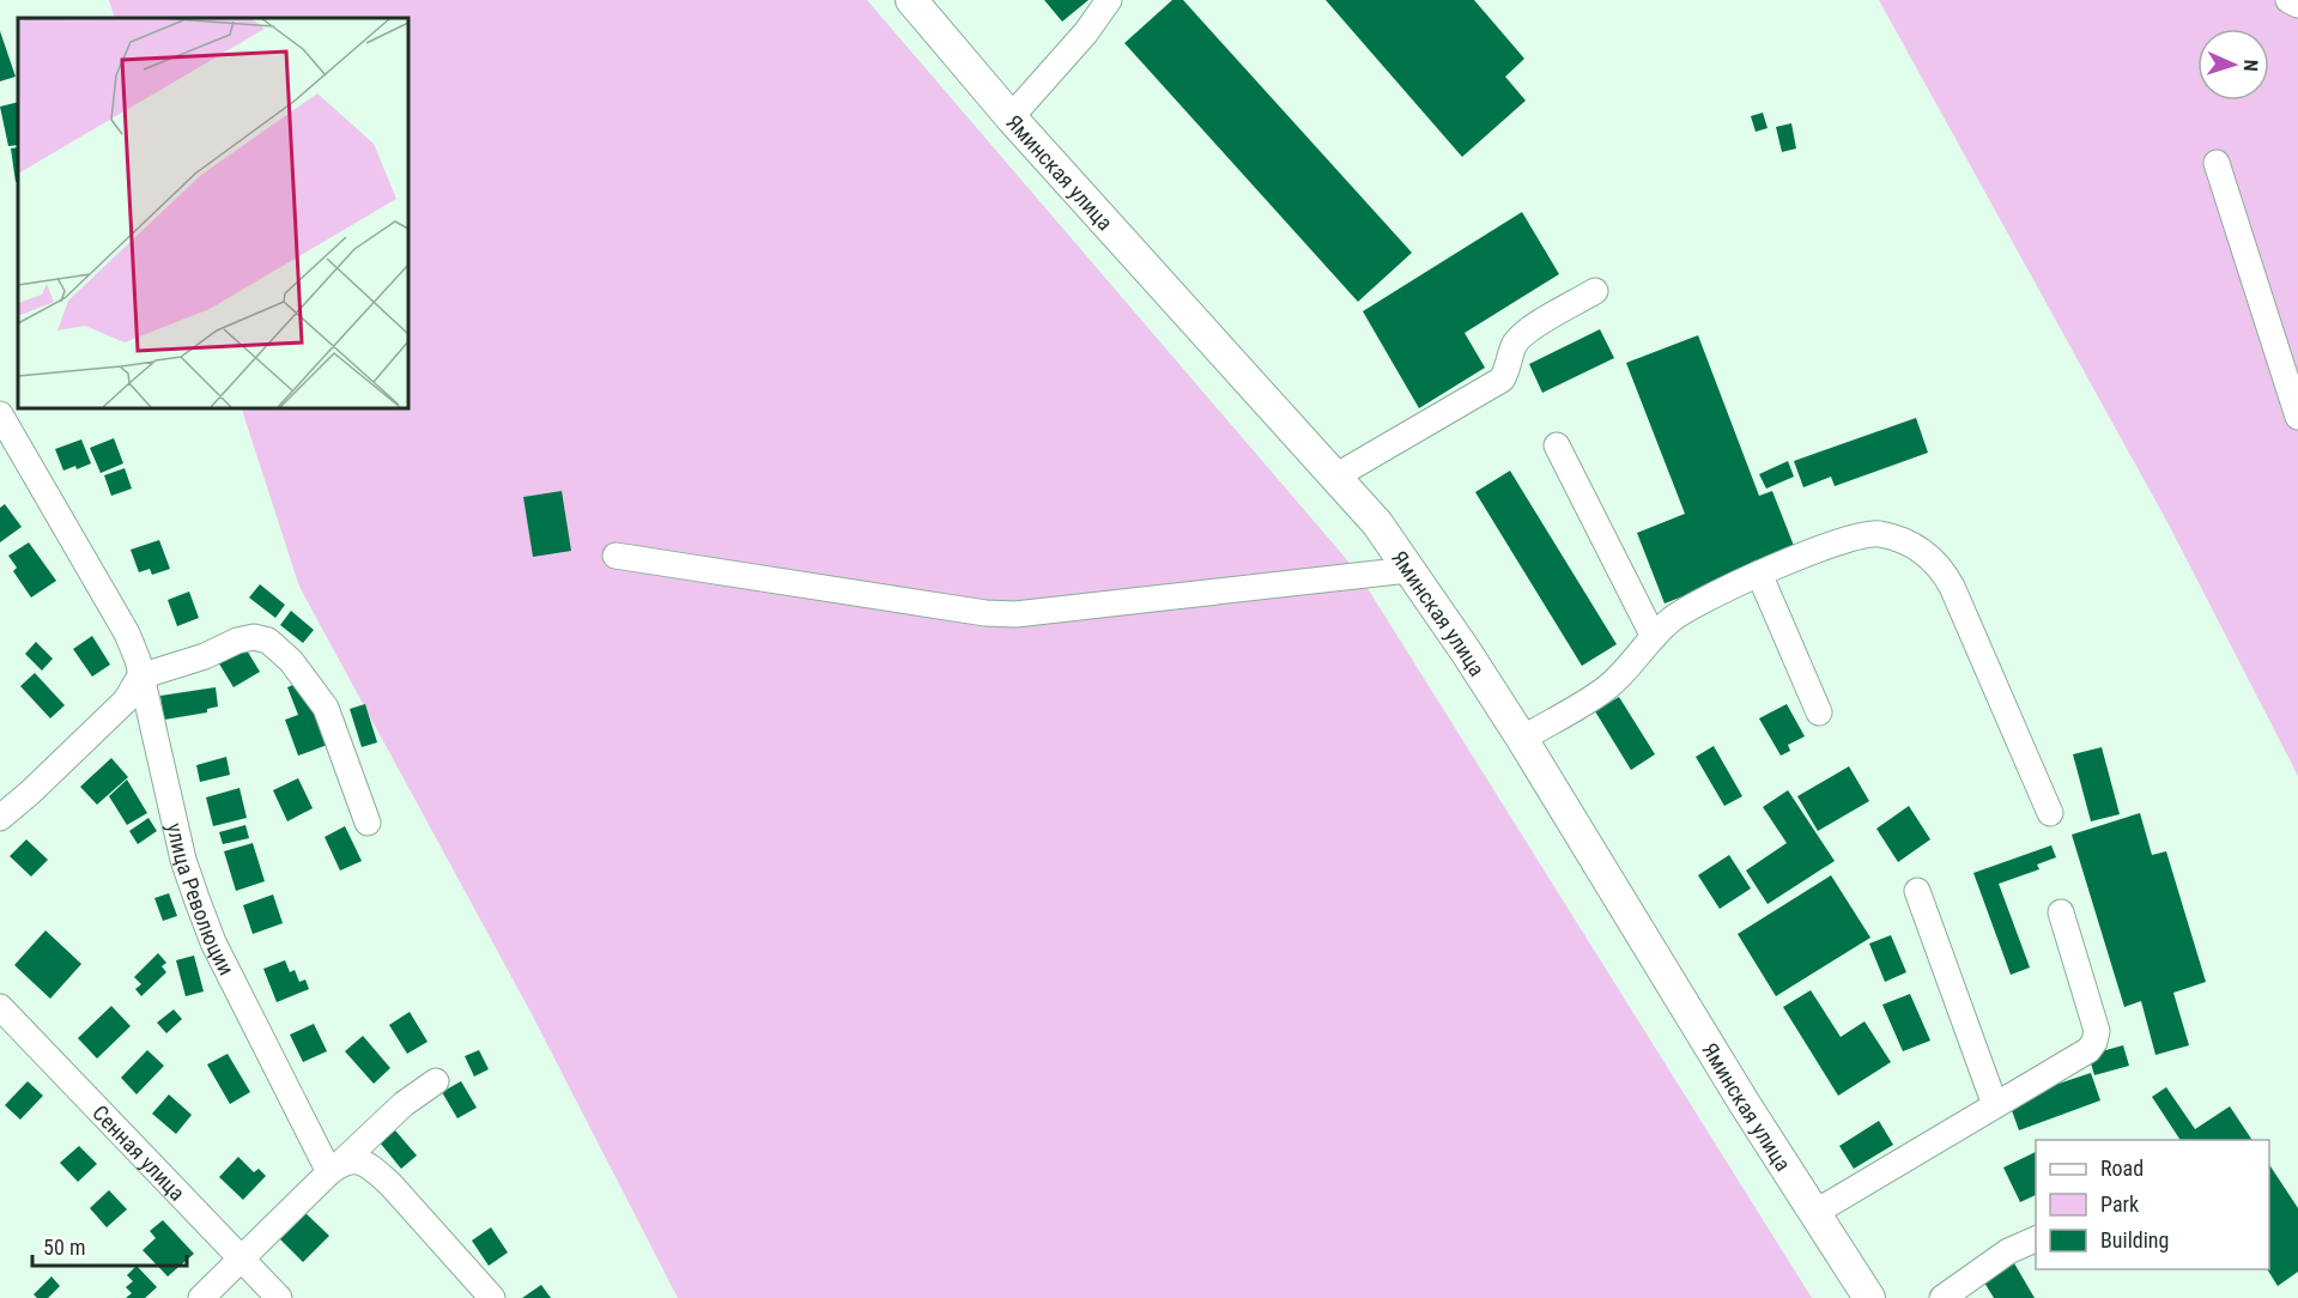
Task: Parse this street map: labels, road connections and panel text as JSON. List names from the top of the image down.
{
  "streets": {
    "main road": ["Яминская улица"],
    "street": ["улица Революции", "Сенная улица"]
  },
  "legend": ["Road", "Park", "Building"],
  "scale_bar": "50 m",
  "north": "right"
}
